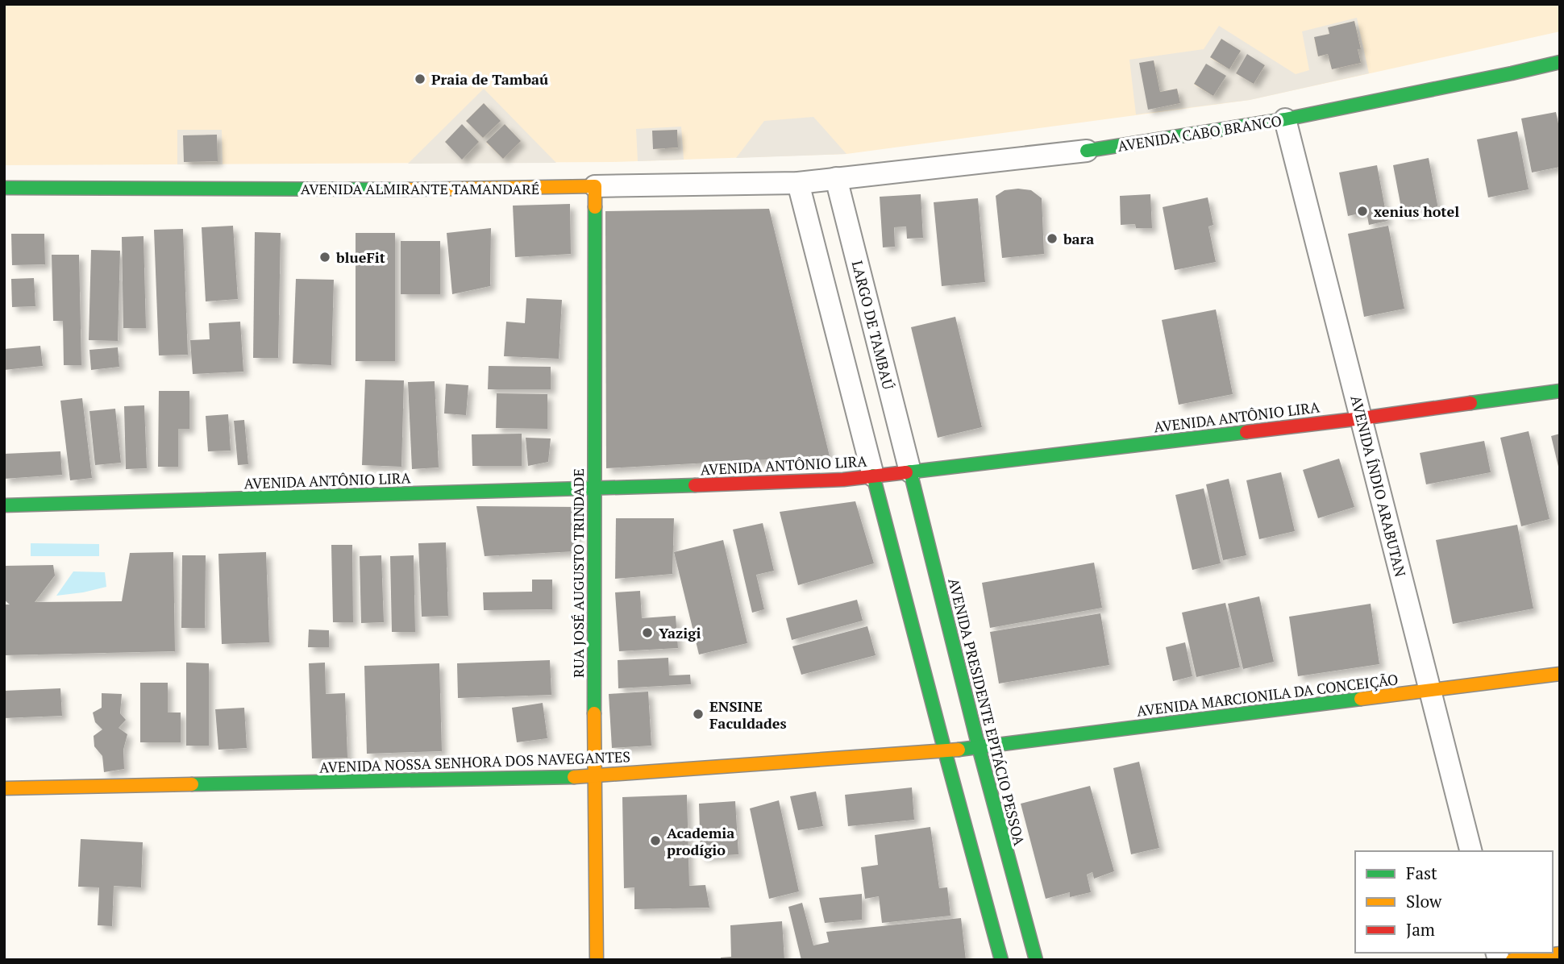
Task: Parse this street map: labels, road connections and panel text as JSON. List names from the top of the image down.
{
  "streets": {
    "main road": [
      "AVENIDA CABO BRANCO",
      "AVENIDA ALMIRANTE TAMANDARÉ",
      "AVENIDA ANTÔNIO LIRA",
      "RUA JOSÉ AUGUSTO TRINDADE",
      "AVENIDA MARCIONILA DA CONCEIÇÃO",
      "AVENIDA PRESIDENTE EPITÁCIO PESSOA",
      "AVENIDA NOSSA SENHORA DOS NAVEGANTES"
    ],
    "street": ["LARGO DE TAMBAÚ", "AVENIDA ÍNDIO ARABUTAN"]
  },
  "crossings": [
    ["AVENIDA CABO BRANCO", "AVENIDA ALMIRANTE TAMANDARÉ"],
    ["AVENIDA CABO BRANCO", "LARGO DE TAMBAÚ"],
    ["AVENIDA CABO BRANCO", "AVENIDA ÍNDIO ARABUTAN"],
    ["AVENIDA ALMIRANTE TAMANDARÉ", "LARGO DE TAMBAÚ"],
    ["AVENIDA ALMIRANTE TAMANDARÉ", "RUA JOSÉ AUGUSTO TRINDADE"],
    ["LARGO DE TAMBAÚ", "AVENIDA ANTÔNIO LIRA"],
    ["LARGO DE TAMBAÚ", "AVENIDA PRESIDENTE EPITÁCIO PESSOA"],
    ["AVENIDA ANTÔNIO LIRA", "AVENIDA ÍNDIO ARABUTAN"],
    ["AVENIDA ANTÔNIO LIRA", "RUA JOSÉ AUGUSTO TRINDADE"],
    ["AVENIDA ANTÔNIO LIRA", "AVENIDA PRESIDENTE EPITÁCIO PESSOA"],
    ["AVENIDA ÍNDIO ARABUTAN", "AVENIDA MARCIONILA DA CONCEIÇÃO"],
    ["RUA JOSÉ AUGUSTO TRINDADE", "AVENIDA NOSSA SENHORA DOS NAVEGANTES"],
    ["AVENIDA MARCIONILA DA CONCEIÇÃO", "AVENIDA PRESIDENTE EPITÁCIO PESSOA"],
    ["AVENIDA MARCIONILA DA CONCEIÇÃO", "AVENIDA NOSSA SENHORA DOS NAVEGANTES"],
    ["AVENIDA PRESIDENTE EPITÁCIO PESSOA", "AVENIDA NOSSA SENHORA DOS NAVEGANTES"]
  ],
  "places": [
    "Praia de Tambaú",
    "xenius hotel",
    "bara",
    "blueFit",
    "Yazigi",
    "ENSINE Faculdades",
    "Academia prodígio"
  ],
  "legend": ["Fast", "Slow", "Jam"]
}
